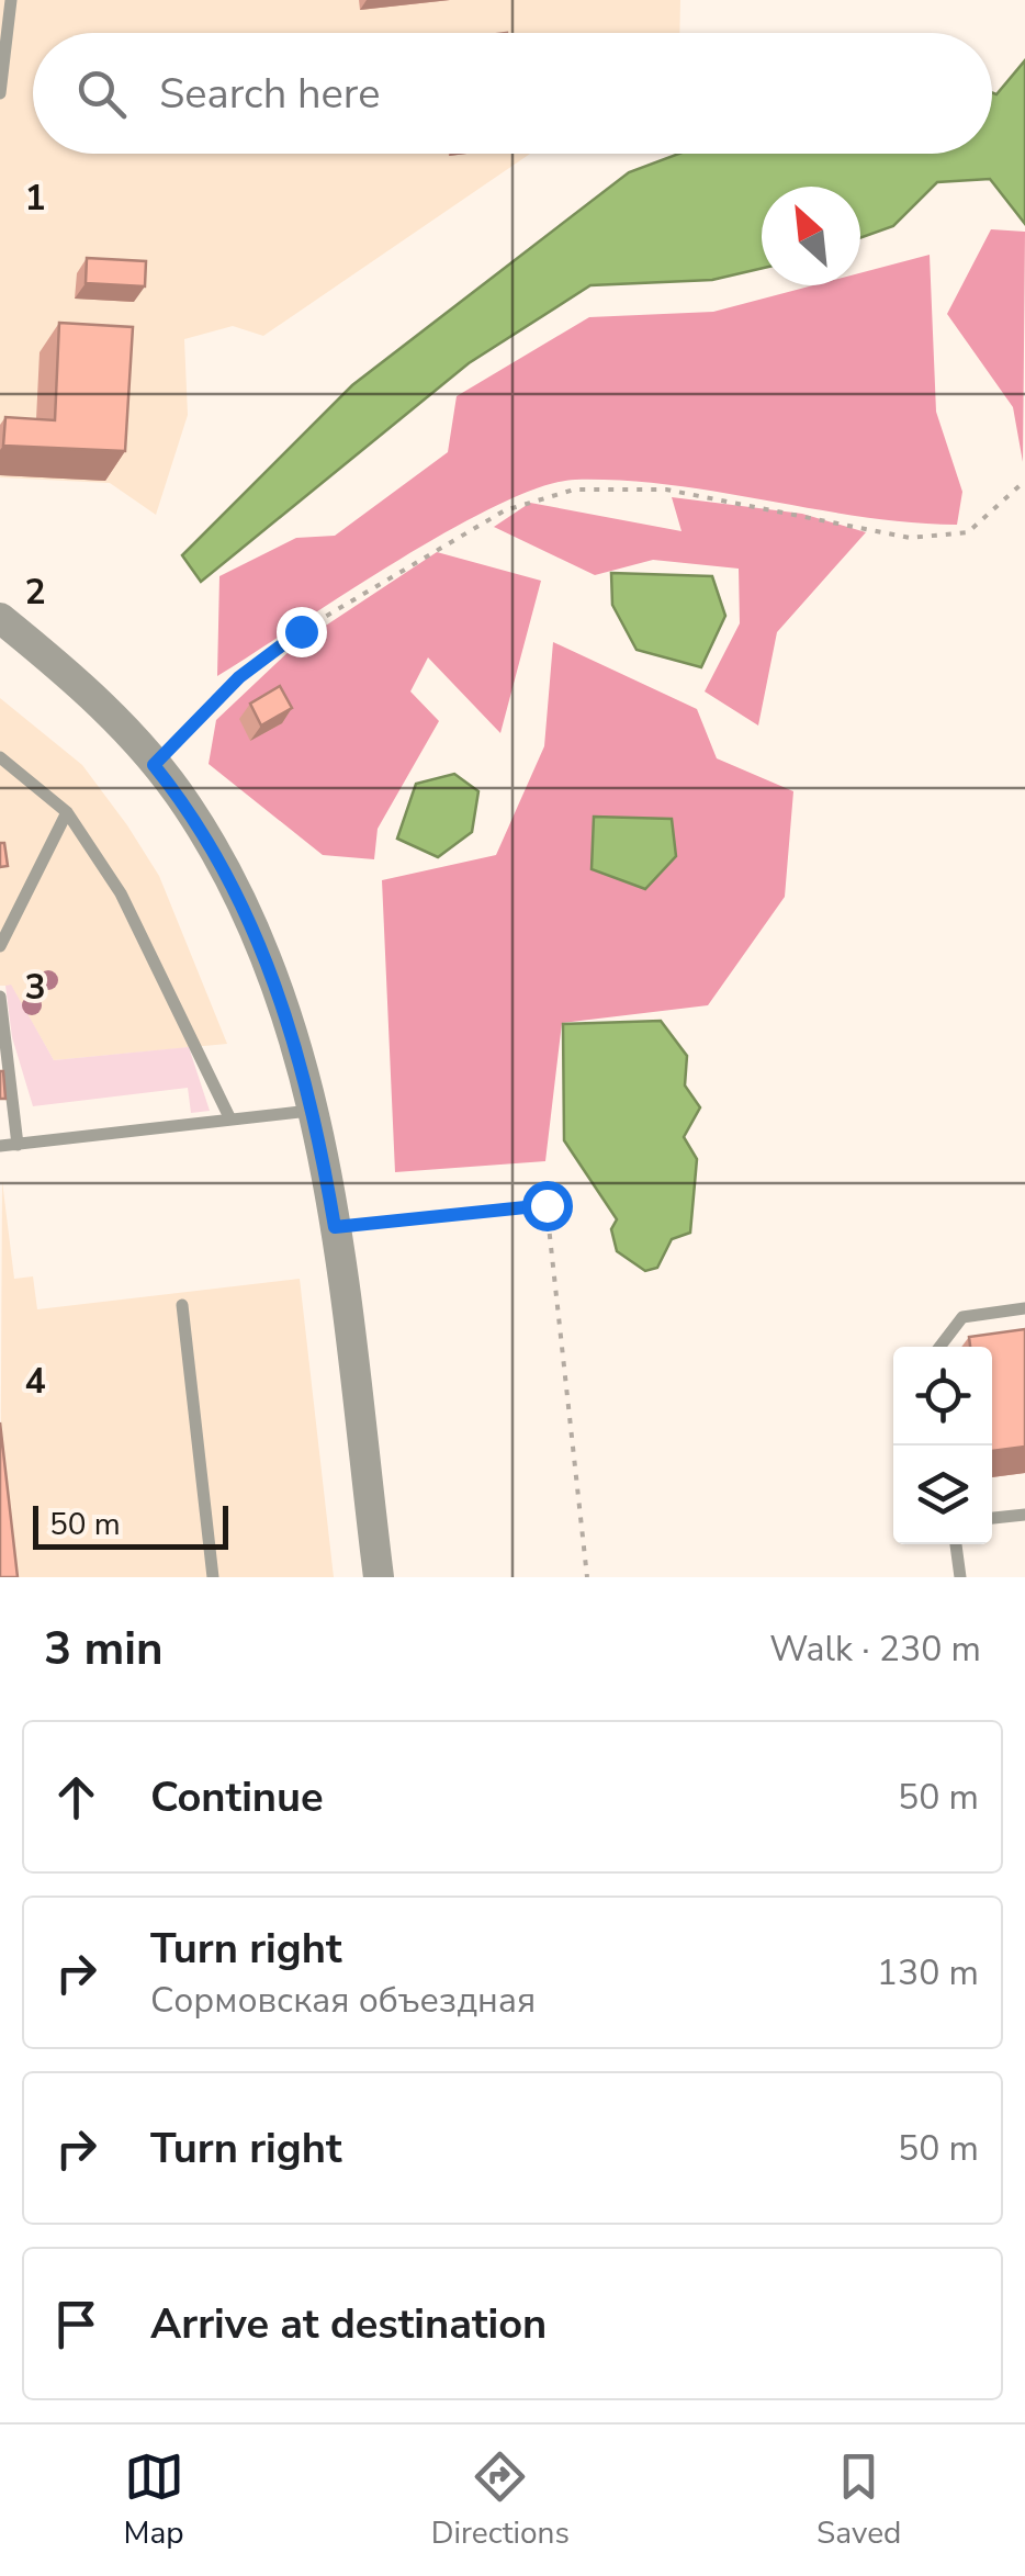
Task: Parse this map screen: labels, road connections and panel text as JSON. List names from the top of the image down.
{
  "scale_bar": "50 m",
  "north": "top left",
  "page": {
    "search": "Search here",
    "scale": "50 m",
    "heading": ["3 min", "Walk · 230 m"],
    "list": [
      ["Continue", "50 m"],
      ["Turn right", "Сормовская объездная", "130 m"],
      ["Turn right", "50 m"],
      "Arrive at destination"
    ],
    "nav": ["Map", "Directions", "Saved"]
  },
  "grid": {
    "rows": [
      "1",
      "2",
      "3",
      "4"
    ]
  }
}
